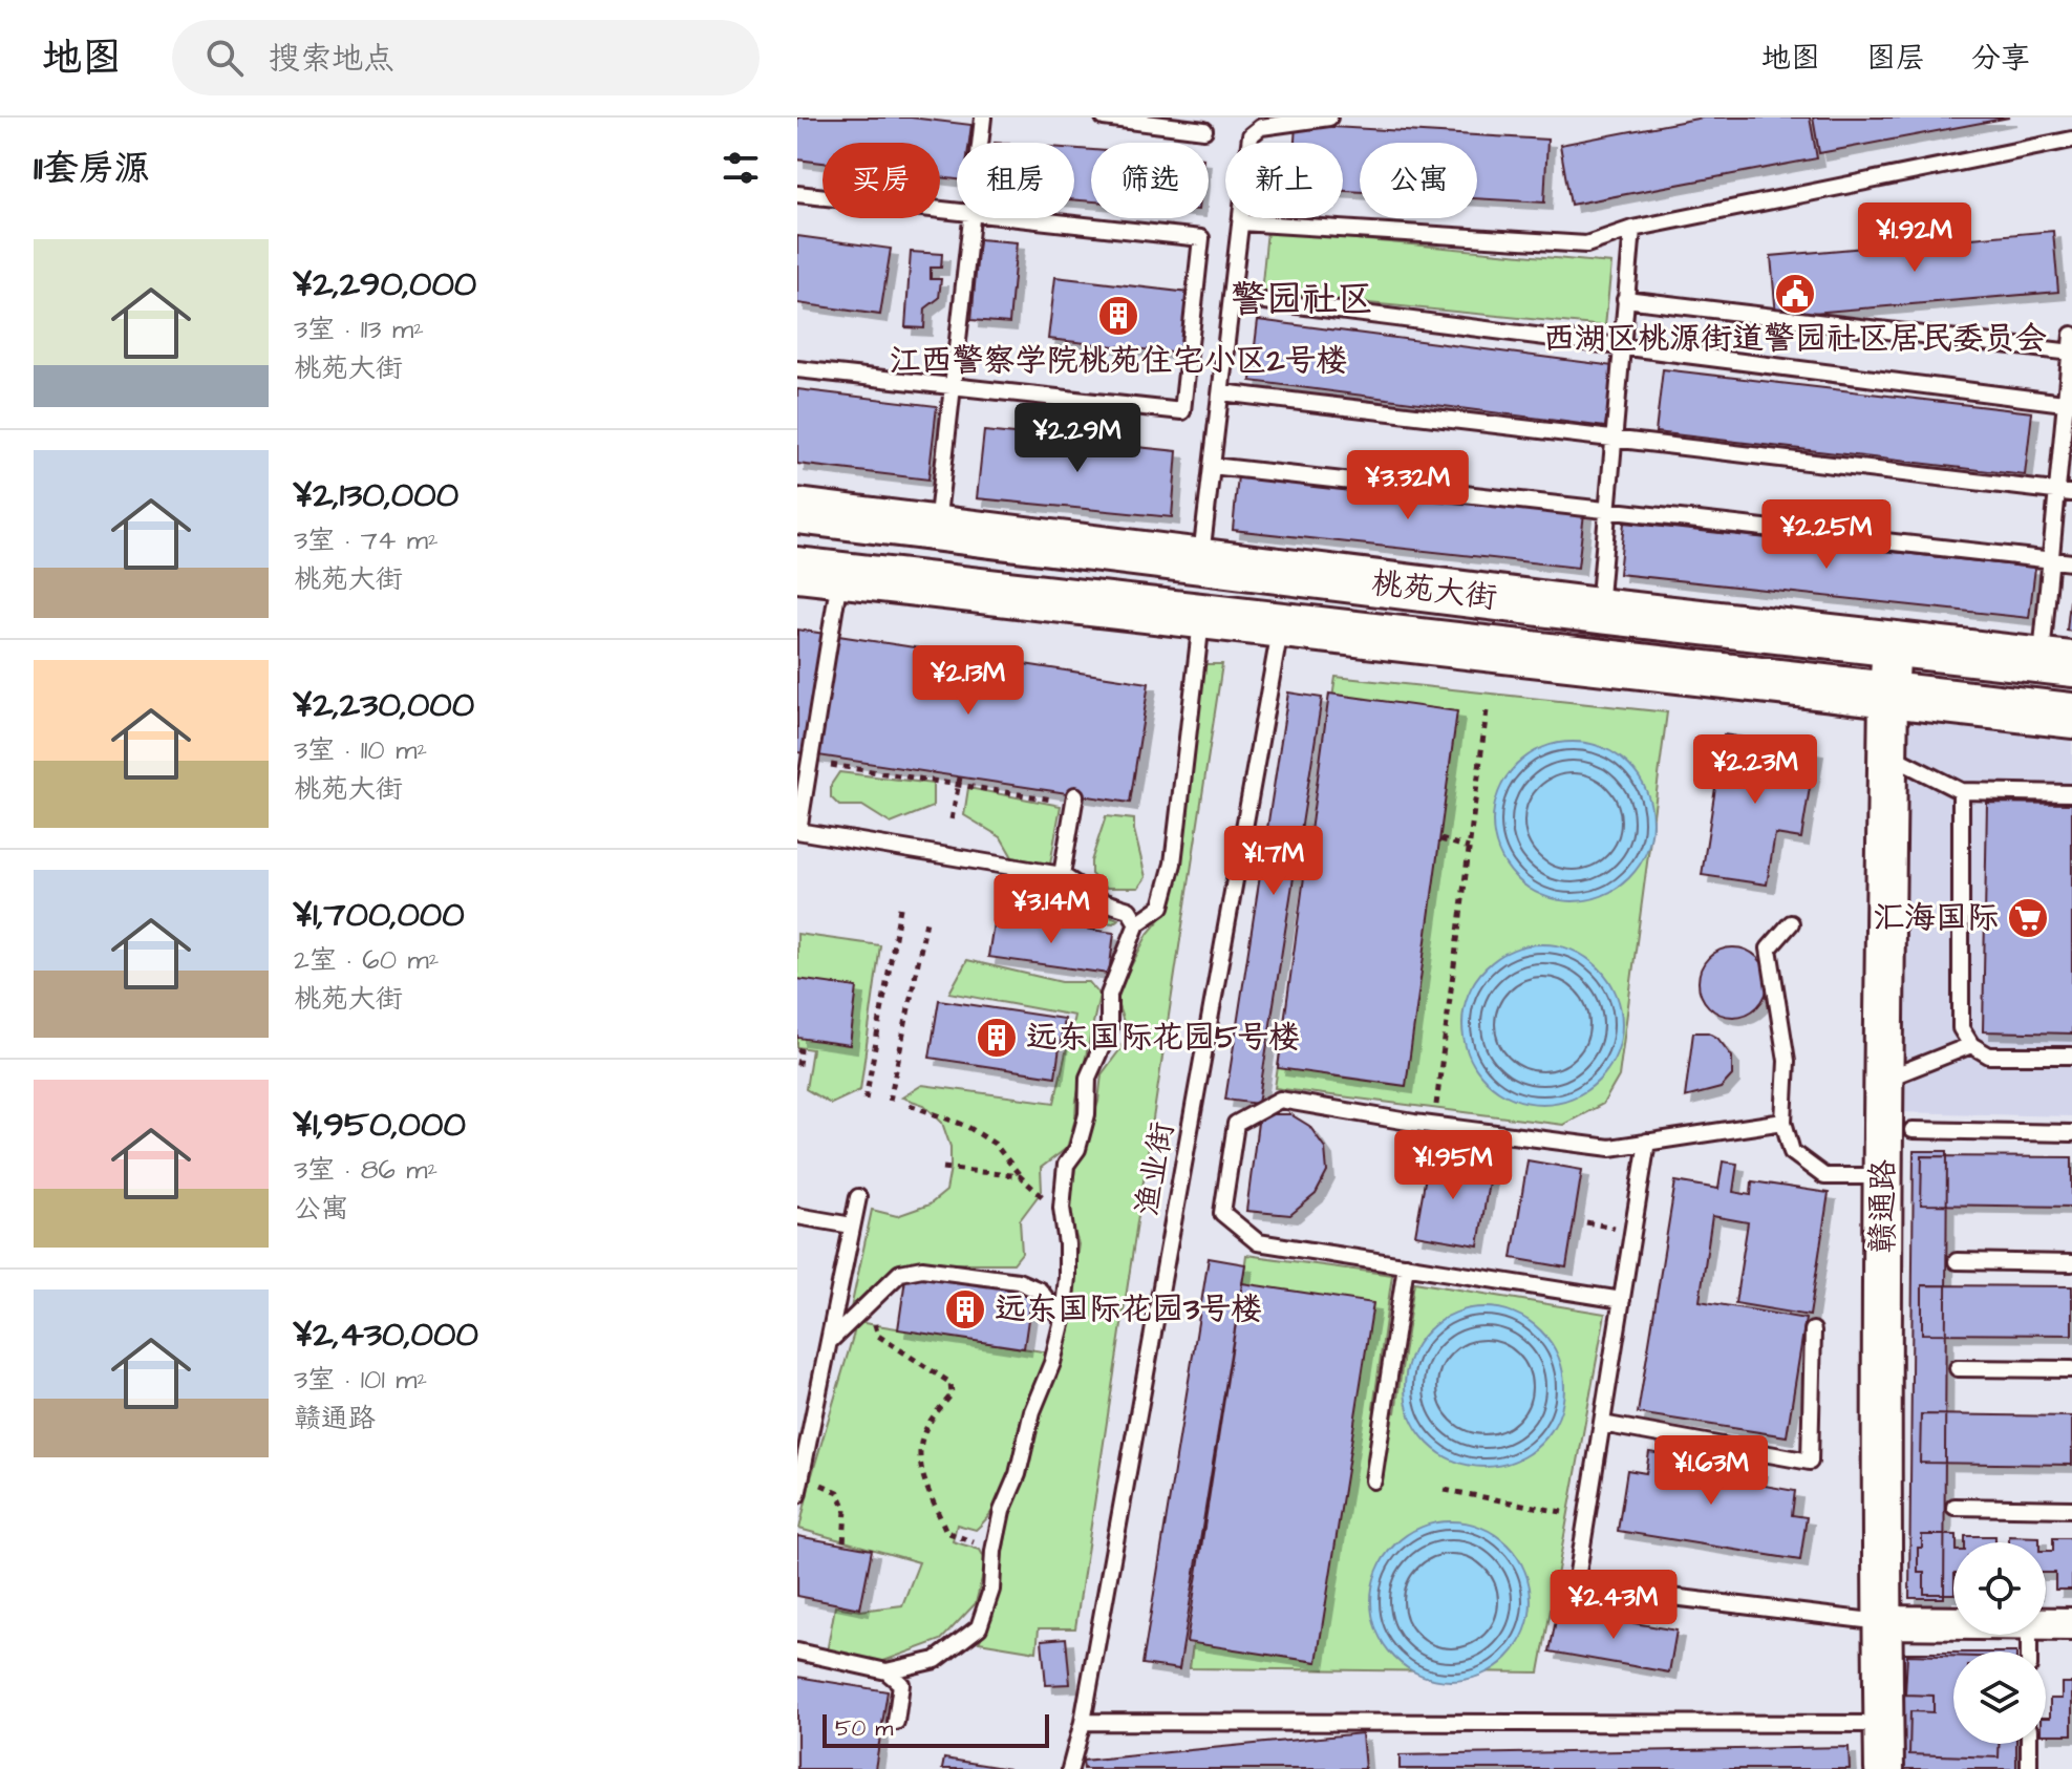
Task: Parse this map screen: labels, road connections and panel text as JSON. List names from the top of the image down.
{
  "streets": {
    "main road": ["桃苑大街"],
    "street": ["赣通路"],
    "lane": ["渔业街"]
  },
  "crossings": [
    ["桃苑大街", "渔业街"],
    ["桃苑大街", "赣通路"]
  ],
  "districts": ["警园社区"],
  "places": {
    "public building": ["西湖区桃源街道警园社区居民委员会"],
    "building": ["江西警察学院桃苑住宅小区2号楼", "远东国际花园5号楼", "远东国际花园3号楼"],
    "supermarket": ["汇海国际"]
  },
  "scale_bar": "50 m",
  "page": {
    "header": "地图",
    "search": "搜索地点",
    "nav": ["地图", "图层", "分享"],
    "heading": "11套房源",
    "chip": [
      "买房",
      "租房",
      "筛选",
      "新上",
      "公寓"
    ],
    "price": [
      "¥1.92M",
      "¥2.29M",
      "¥3.32M",
      "¥2.25M",
      "¥2.13M",
      "¥2.23M",
      "¥1.7M",
      "¥3.14M",
      "¥1.95M",
      "¥1.63M",
      "¥2.43M"
    ],
    "list": [
      {
        "name": "¥2,290,000",
        "note": "3室 · 113 m² · 桃苑大街"
      },
      {
        "name": "¥2,130,000",
        "note": "3室 · 74 m² · 桃苑大街"
      },
      {
        "name": "¥2,230,000",
        "note": "3室 · 110 m² · 桃苑大街"
      },
      {
        "name": "¥1,700,000",
        "note": "2室 · 60 m² · 桃苑大街"
      },
      {
        "name": "¥1,950,000",
        "note": "3室 · 86 m² · 公寓"
      },
      {
        "name": "¥2,430,000",
        "note": "3室 · 101 m² · 赣通路"
      }
    ],
    "scale": "50 m"
  }
}
